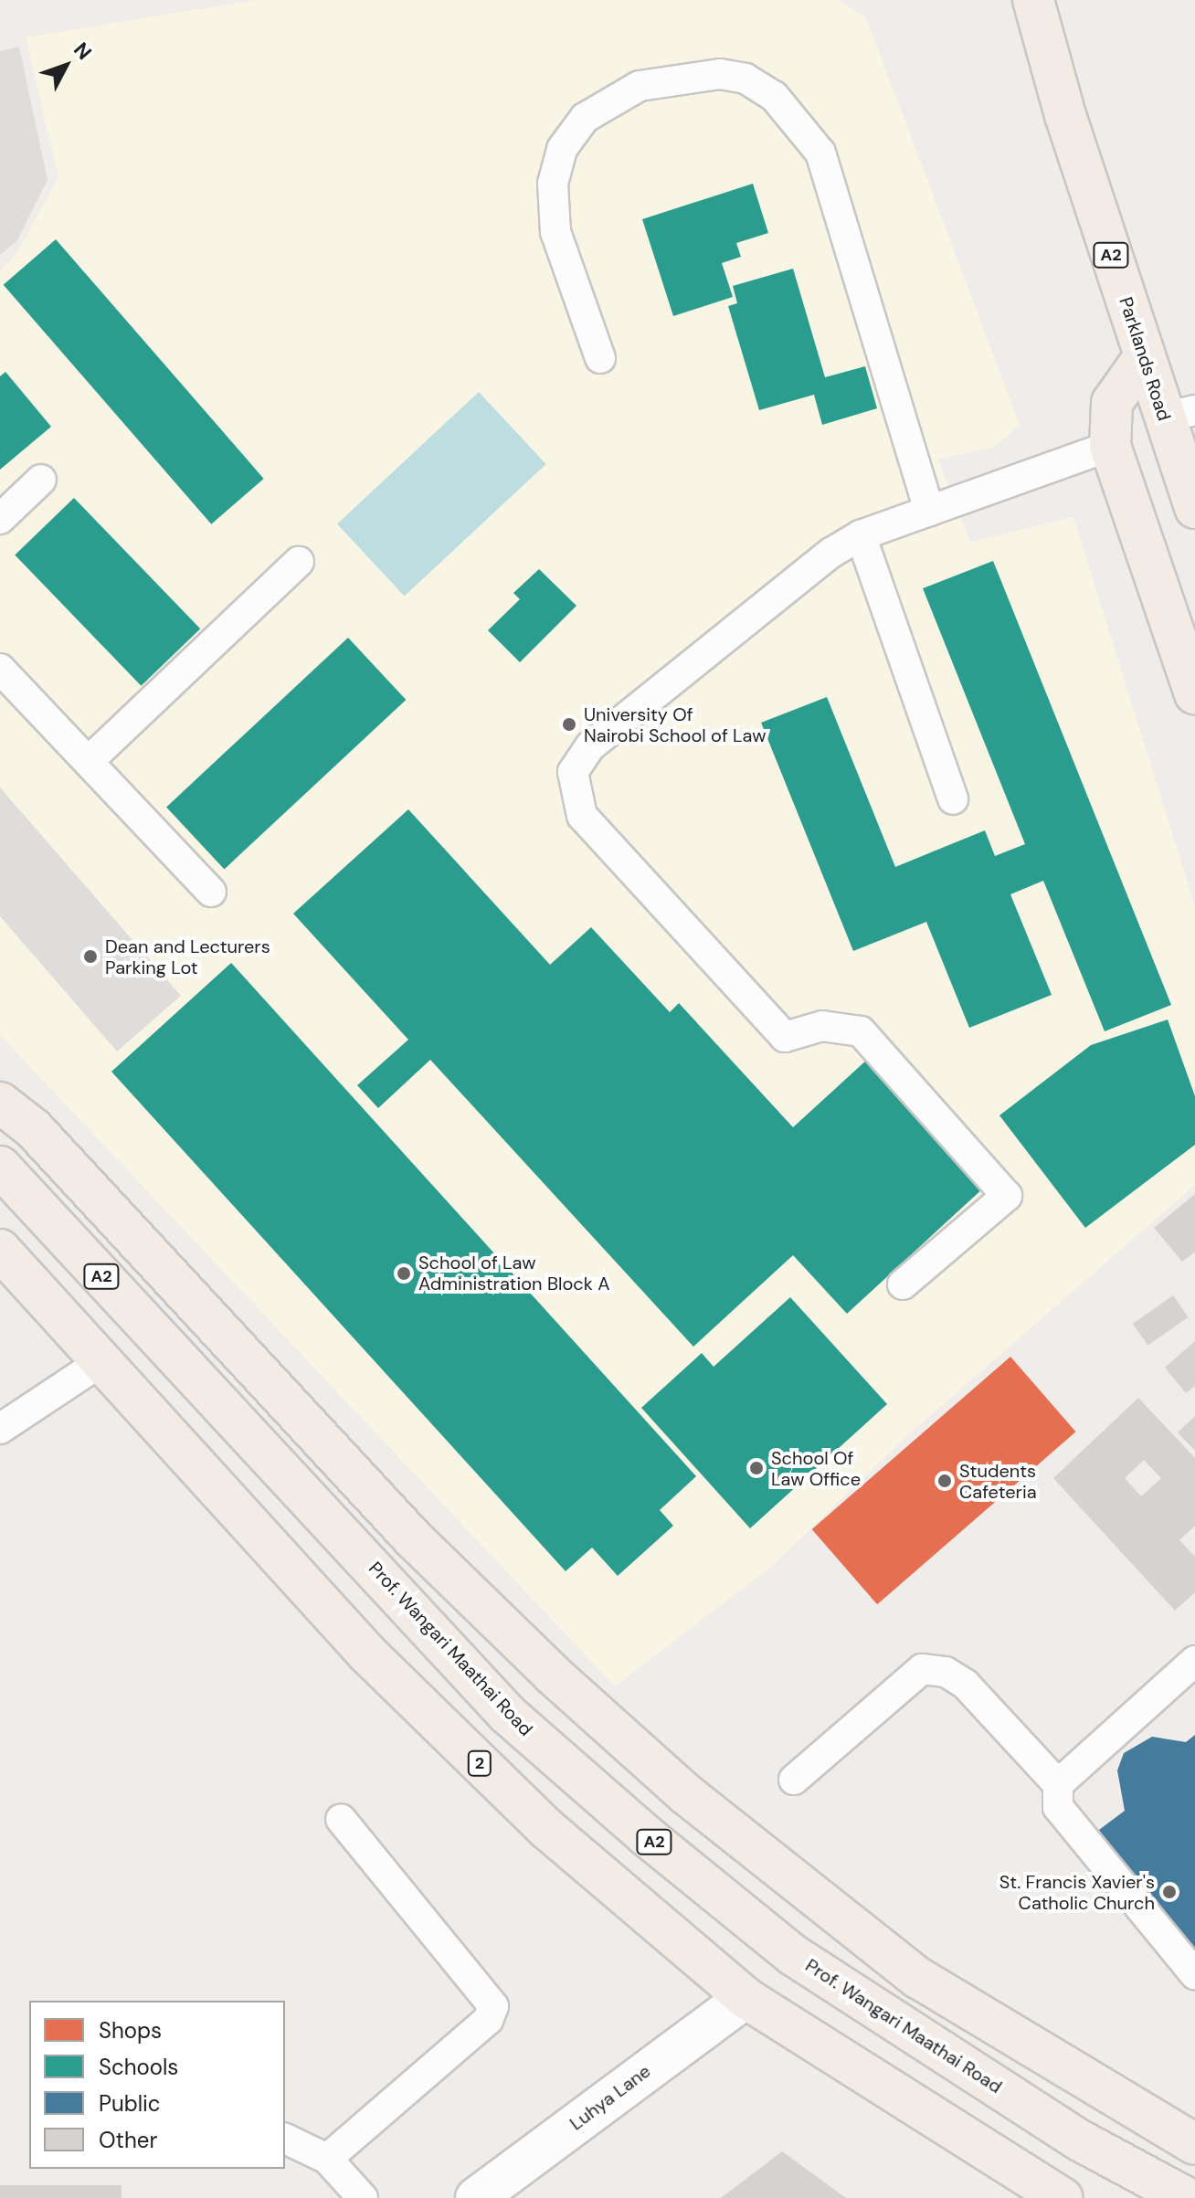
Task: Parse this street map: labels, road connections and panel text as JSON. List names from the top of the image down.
{
  "streets": {
    "main road": [
      "A2",
      "Parklands Road",
      "Prof. Wangari Maathai Road",
      "2"
    ],
    "street": ["Luhya Lane"]
  },
  "crossings": [
    ["2", "Luhya Lane"]
  ],
  "places": [
    "University Of Nairobi School of Law",
    "Dean and Lecturers Parking Lot",
    "School of Law Administration Block A",
    "School Of Law Office",
    "Students Cafeteria",
    "St. Francis Xavier's Catholic Church"
  ],
  "legend": [
    "Shops",
    "Schools",
    "Public",
    "Other"
  ],
  "north": "top right"
}
